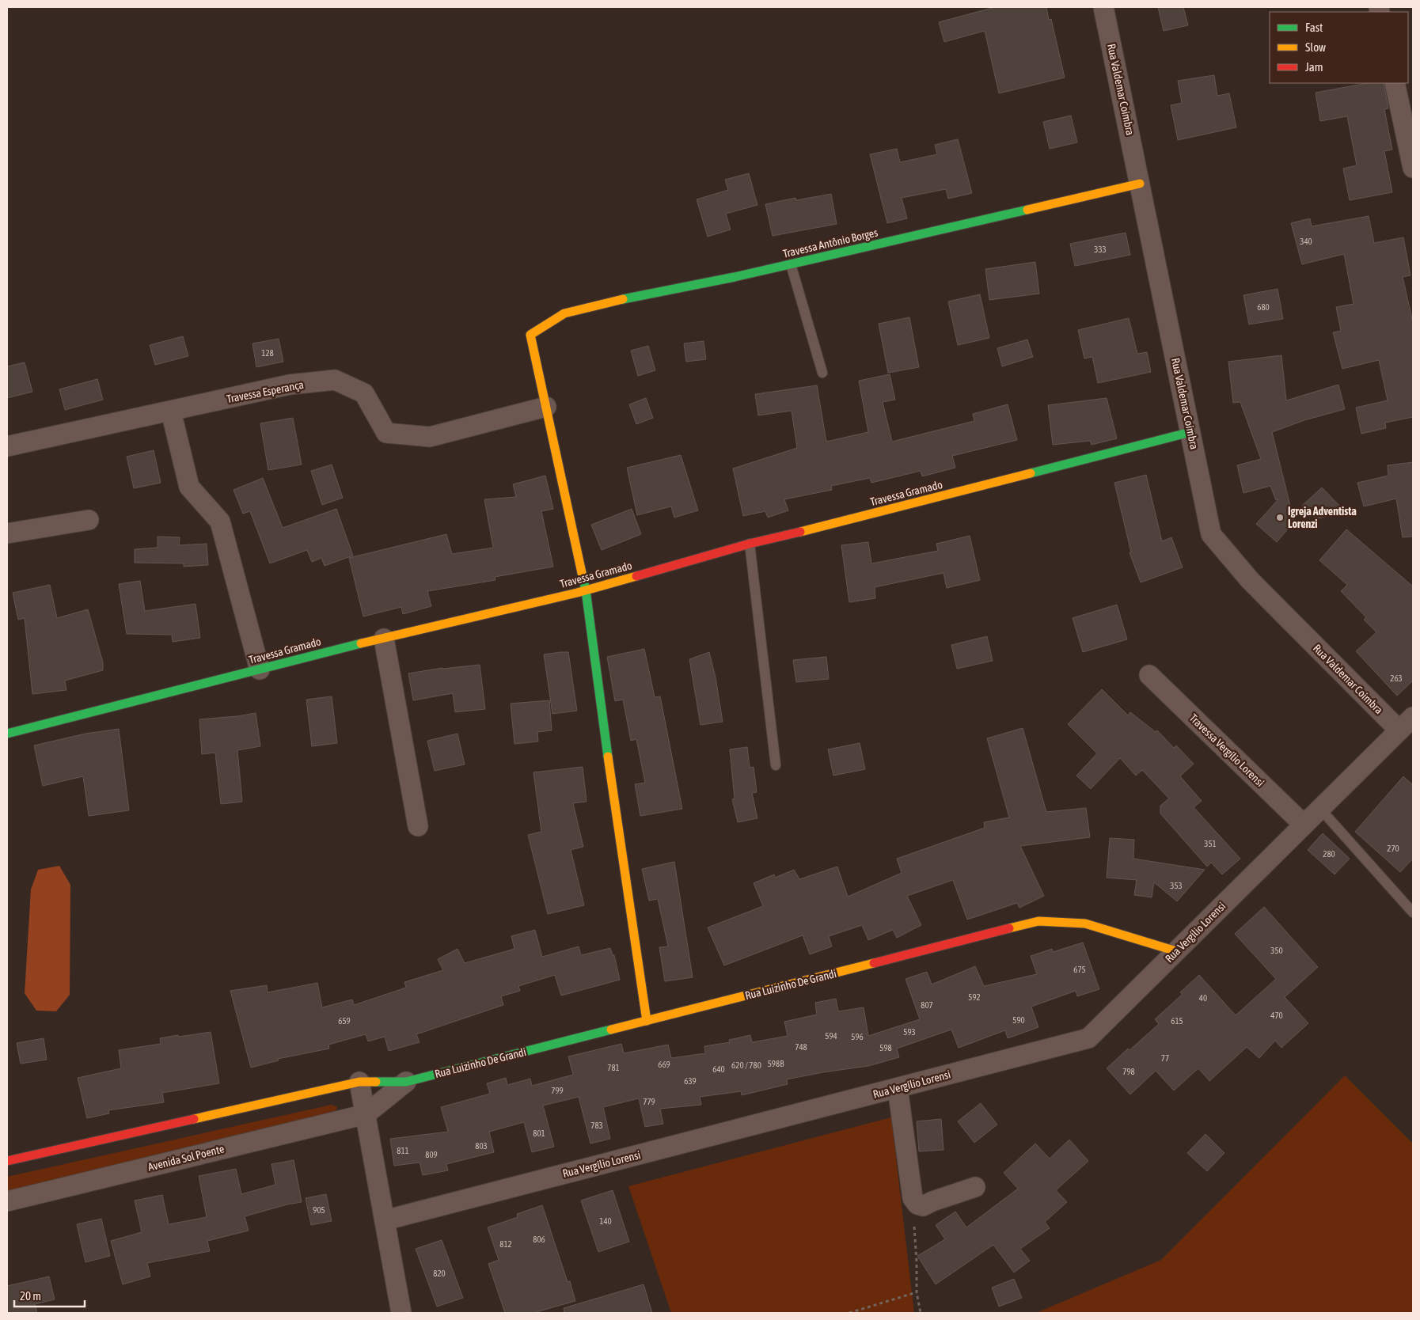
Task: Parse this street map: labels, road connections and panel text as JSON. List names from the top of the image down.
{
  "streets": {
    "street": [
      "Rua Valdemar Coimbra",
      "Travessa Antônio Borges",
      "Travessa Esperança",
      "Travessa Gramado",
      "Travessa Vergílio Lorensi",
      "Rua Vergílio Lorensi",
      "Rua Luizinho De Grandi",
      "Avenida Sol Poente"
    ]
  },
  "crossings": [
    ["Rua Valdemar Coimbra", "Travessa Antônio Borges"],
    ["Rua Valdemar Coimbra", "Travessa Gramado"],
    ["Rua Valdemar Coimbra", "Rua Vergílio Lorensi"],
    ["Travessa Antônio Borges", "Travessa Esperança"],
    ["Travessa Vergílio Lorensi", "Rua Vergílio Lorensi"],
    ["Rua Vergílio Lorensi", "Rua Luizinho De Grandi"],
    ["Rua Luizinho De Grandi", "Avenida Sol Poente"]
  ],
  "places": ["Igreja Adventista Lorenzi"],
  "house_numbers": [
    "340",
    "333",
    "680",
    "128",
    "263",
    "351",
    "270",
    "280",
    "353",
    "350",
    "675",
    "592",
    "40",
    "807",
    "470",
    "590",
    "659",
    "615",
    "593",
    "594",
    "596",
    "748",
    "598",
    "77",
    "598B",
    "669",
    "620 / 780",
    "781",
    "640",
    "798",
    "639",
    "799",
    "779",
    "783",
    "801",
    "803",
    "811",
    "809",
    "905",
    "140",
    "806",
    "812",
    "820"
  ],
  "legend": ["Fast", "Slow", "Jam"],
  "scale_bar": "20 m"
}
